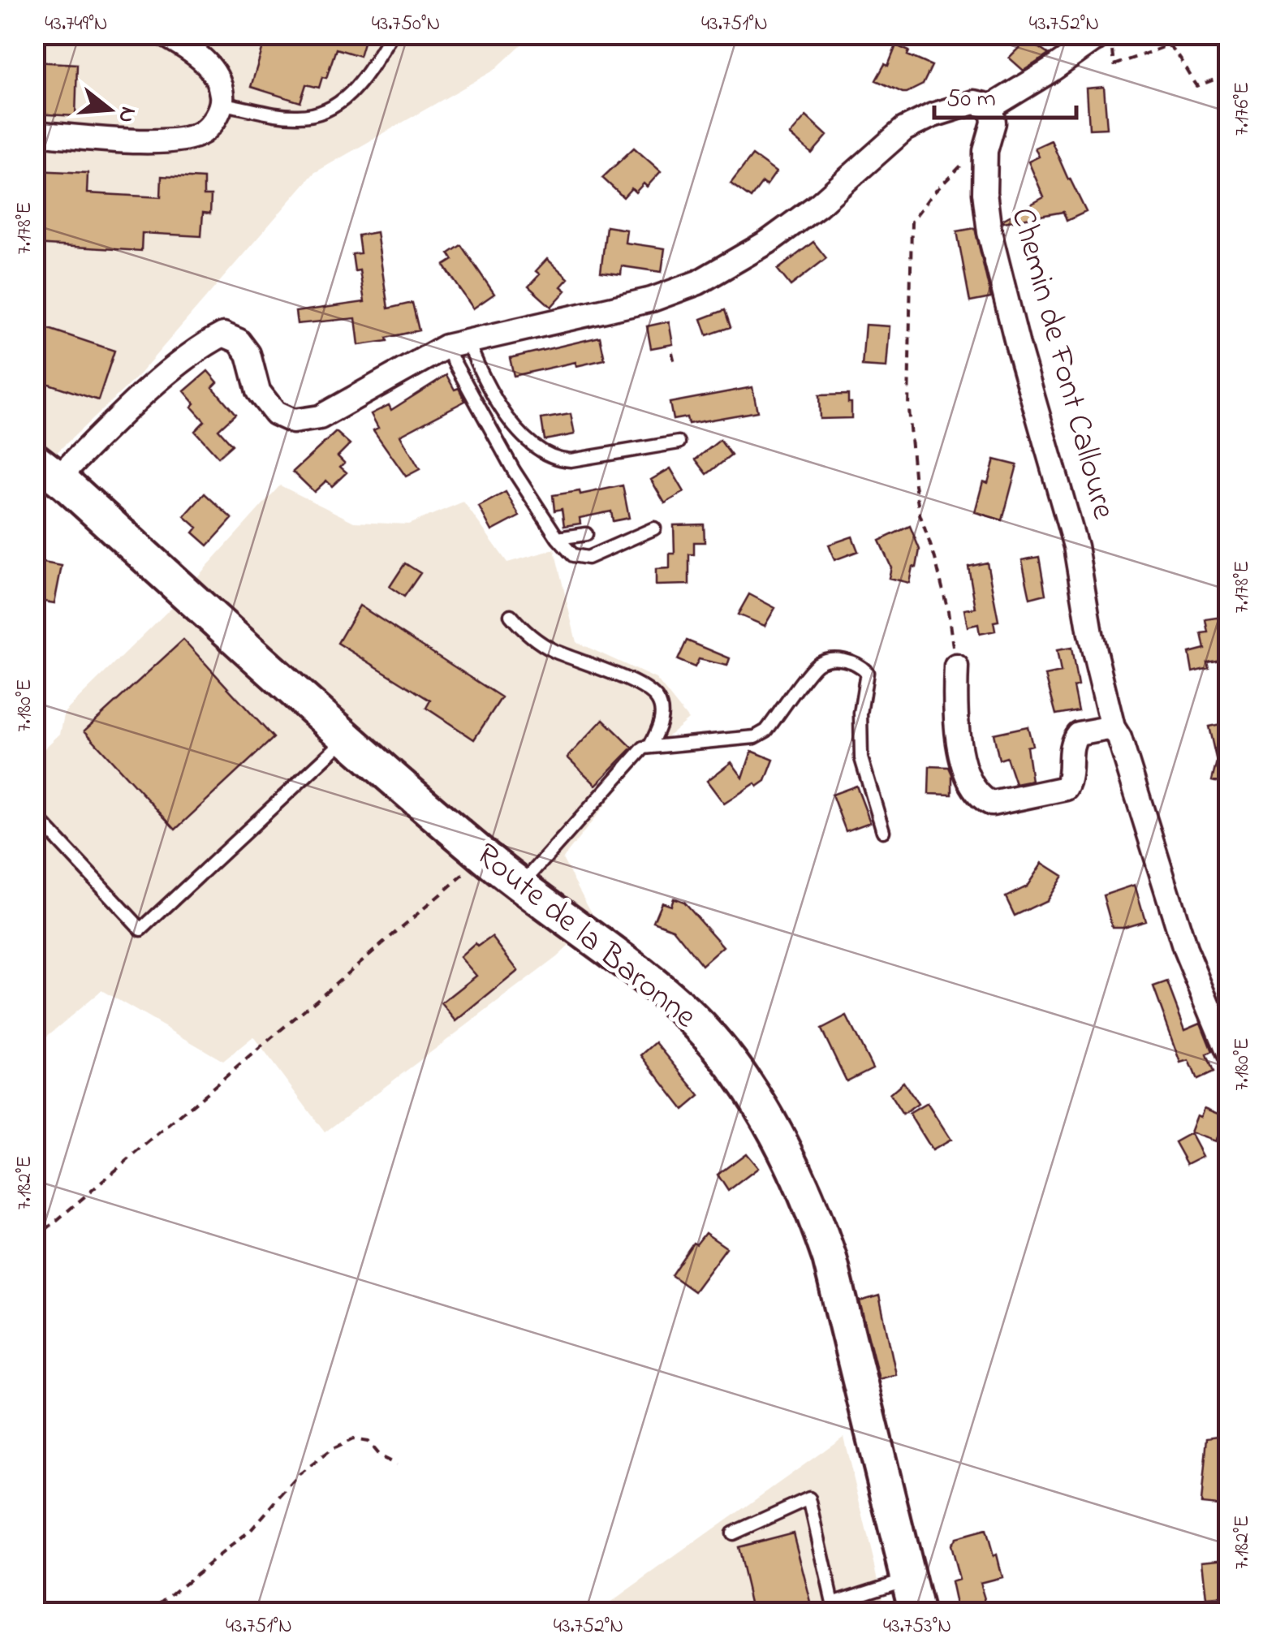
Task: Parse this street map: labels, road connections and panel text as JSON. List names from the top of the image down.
{
  "streets": {
    "main road": ["Route de la Baronne"],
    "street": ["Chemin de Font Calloure"]
  },
  "scale_bar": "50 m",
  "north": "right",
  "coordinates": [
    "43.749°N",
    "43.750°N",
    "43.751°N",
    "43.752°N",
    "7.176°E",
    "7.178°E",
    "7.180°E",
    "7.182°E",
    "43.753°N"
  ]
}
